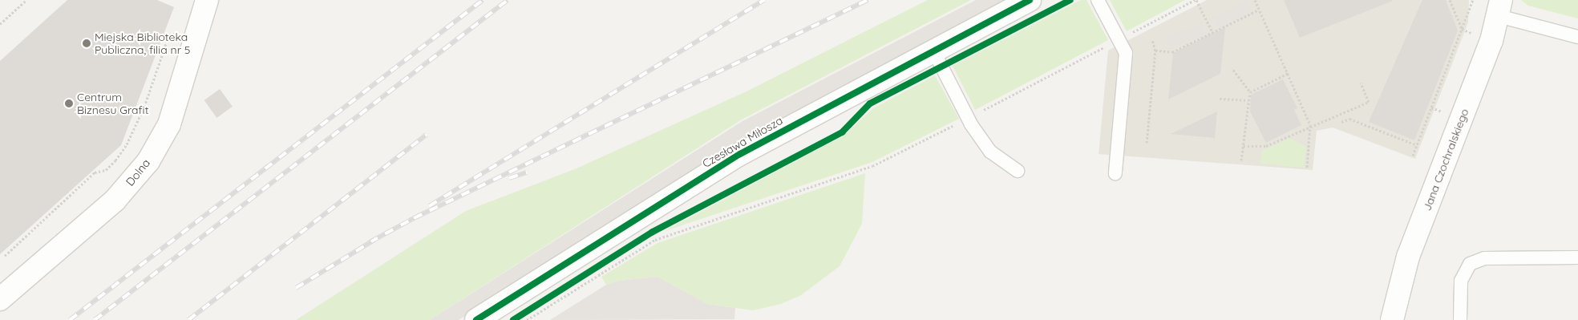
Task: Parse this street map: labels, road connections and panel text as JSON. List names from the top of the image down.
{
  "streets": {
    "street": ["Czesława Miłosza", "Jana Czochralskiego", "Dolna"]
  },
  "places": ["Miejska Biblioteka Publiczna, filia nr 5", "Centrum Biznesu Grafit"]
}
